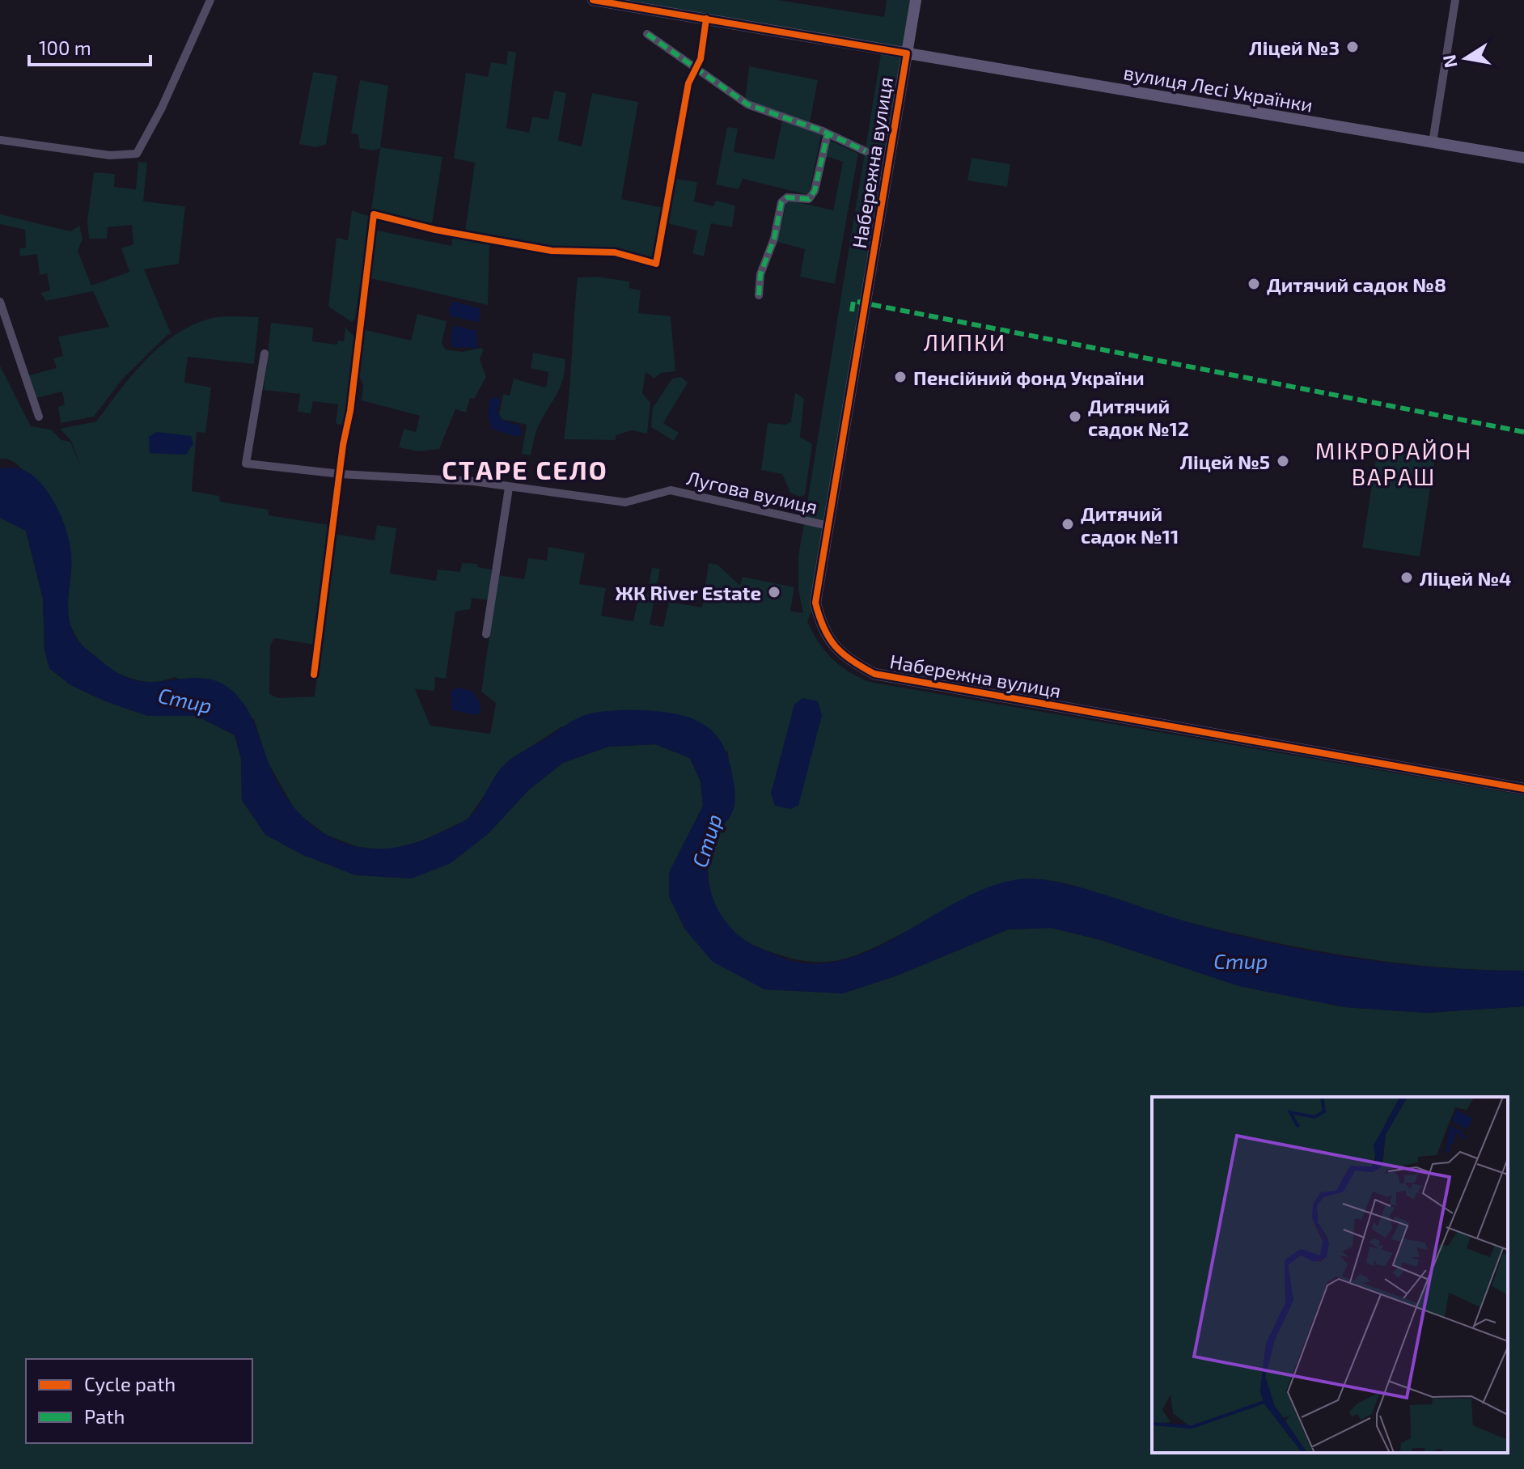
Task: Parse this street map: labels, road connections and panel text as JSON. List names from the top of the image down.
{
  "streets": {
    "street": ["вулиця Лесі Українки", "Набережна вулиця", "Лугова вулиця"]
  },
  "crossings": [
    ["вулиця Лесі Українки", "Набережна вулиця"],
    ["Набережна вулиця", "Лугова вулиця"]
  ],
  "districts": ["ЛИПКИ", "МІКРОРАЙОН ВАРАШ", "СТАРЕ СЕЛО"],
  "water": ["Стир"],
  "places": [
    "Ліцей №3",
    "Дитячий садок №8",
    "Пенсійний фонд України",
    "Дитячий садок №12",
    "Ліцей №5",
    "Дитячий садок №11",
    "Ліцей №4",
    "ЖК River Estate"
  ],
  "legend": ["Cycle path", "Path"],
  "scale_bar": "100 m",
  "north": "left"
}
